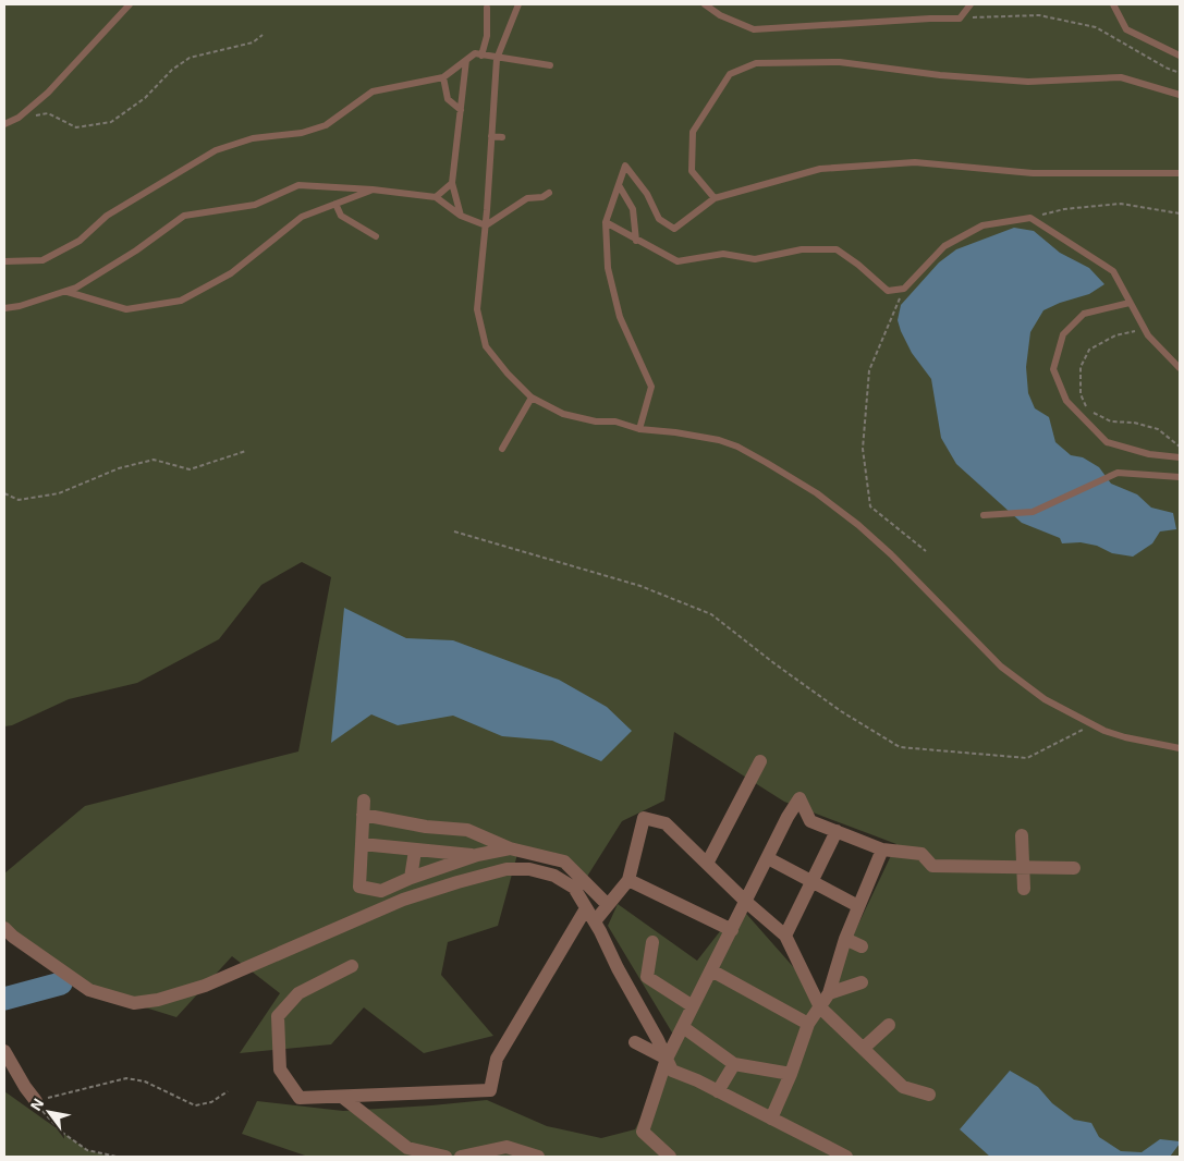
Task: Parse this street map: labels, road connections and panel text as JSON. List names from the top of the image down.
{
  "north": "top left"
}
